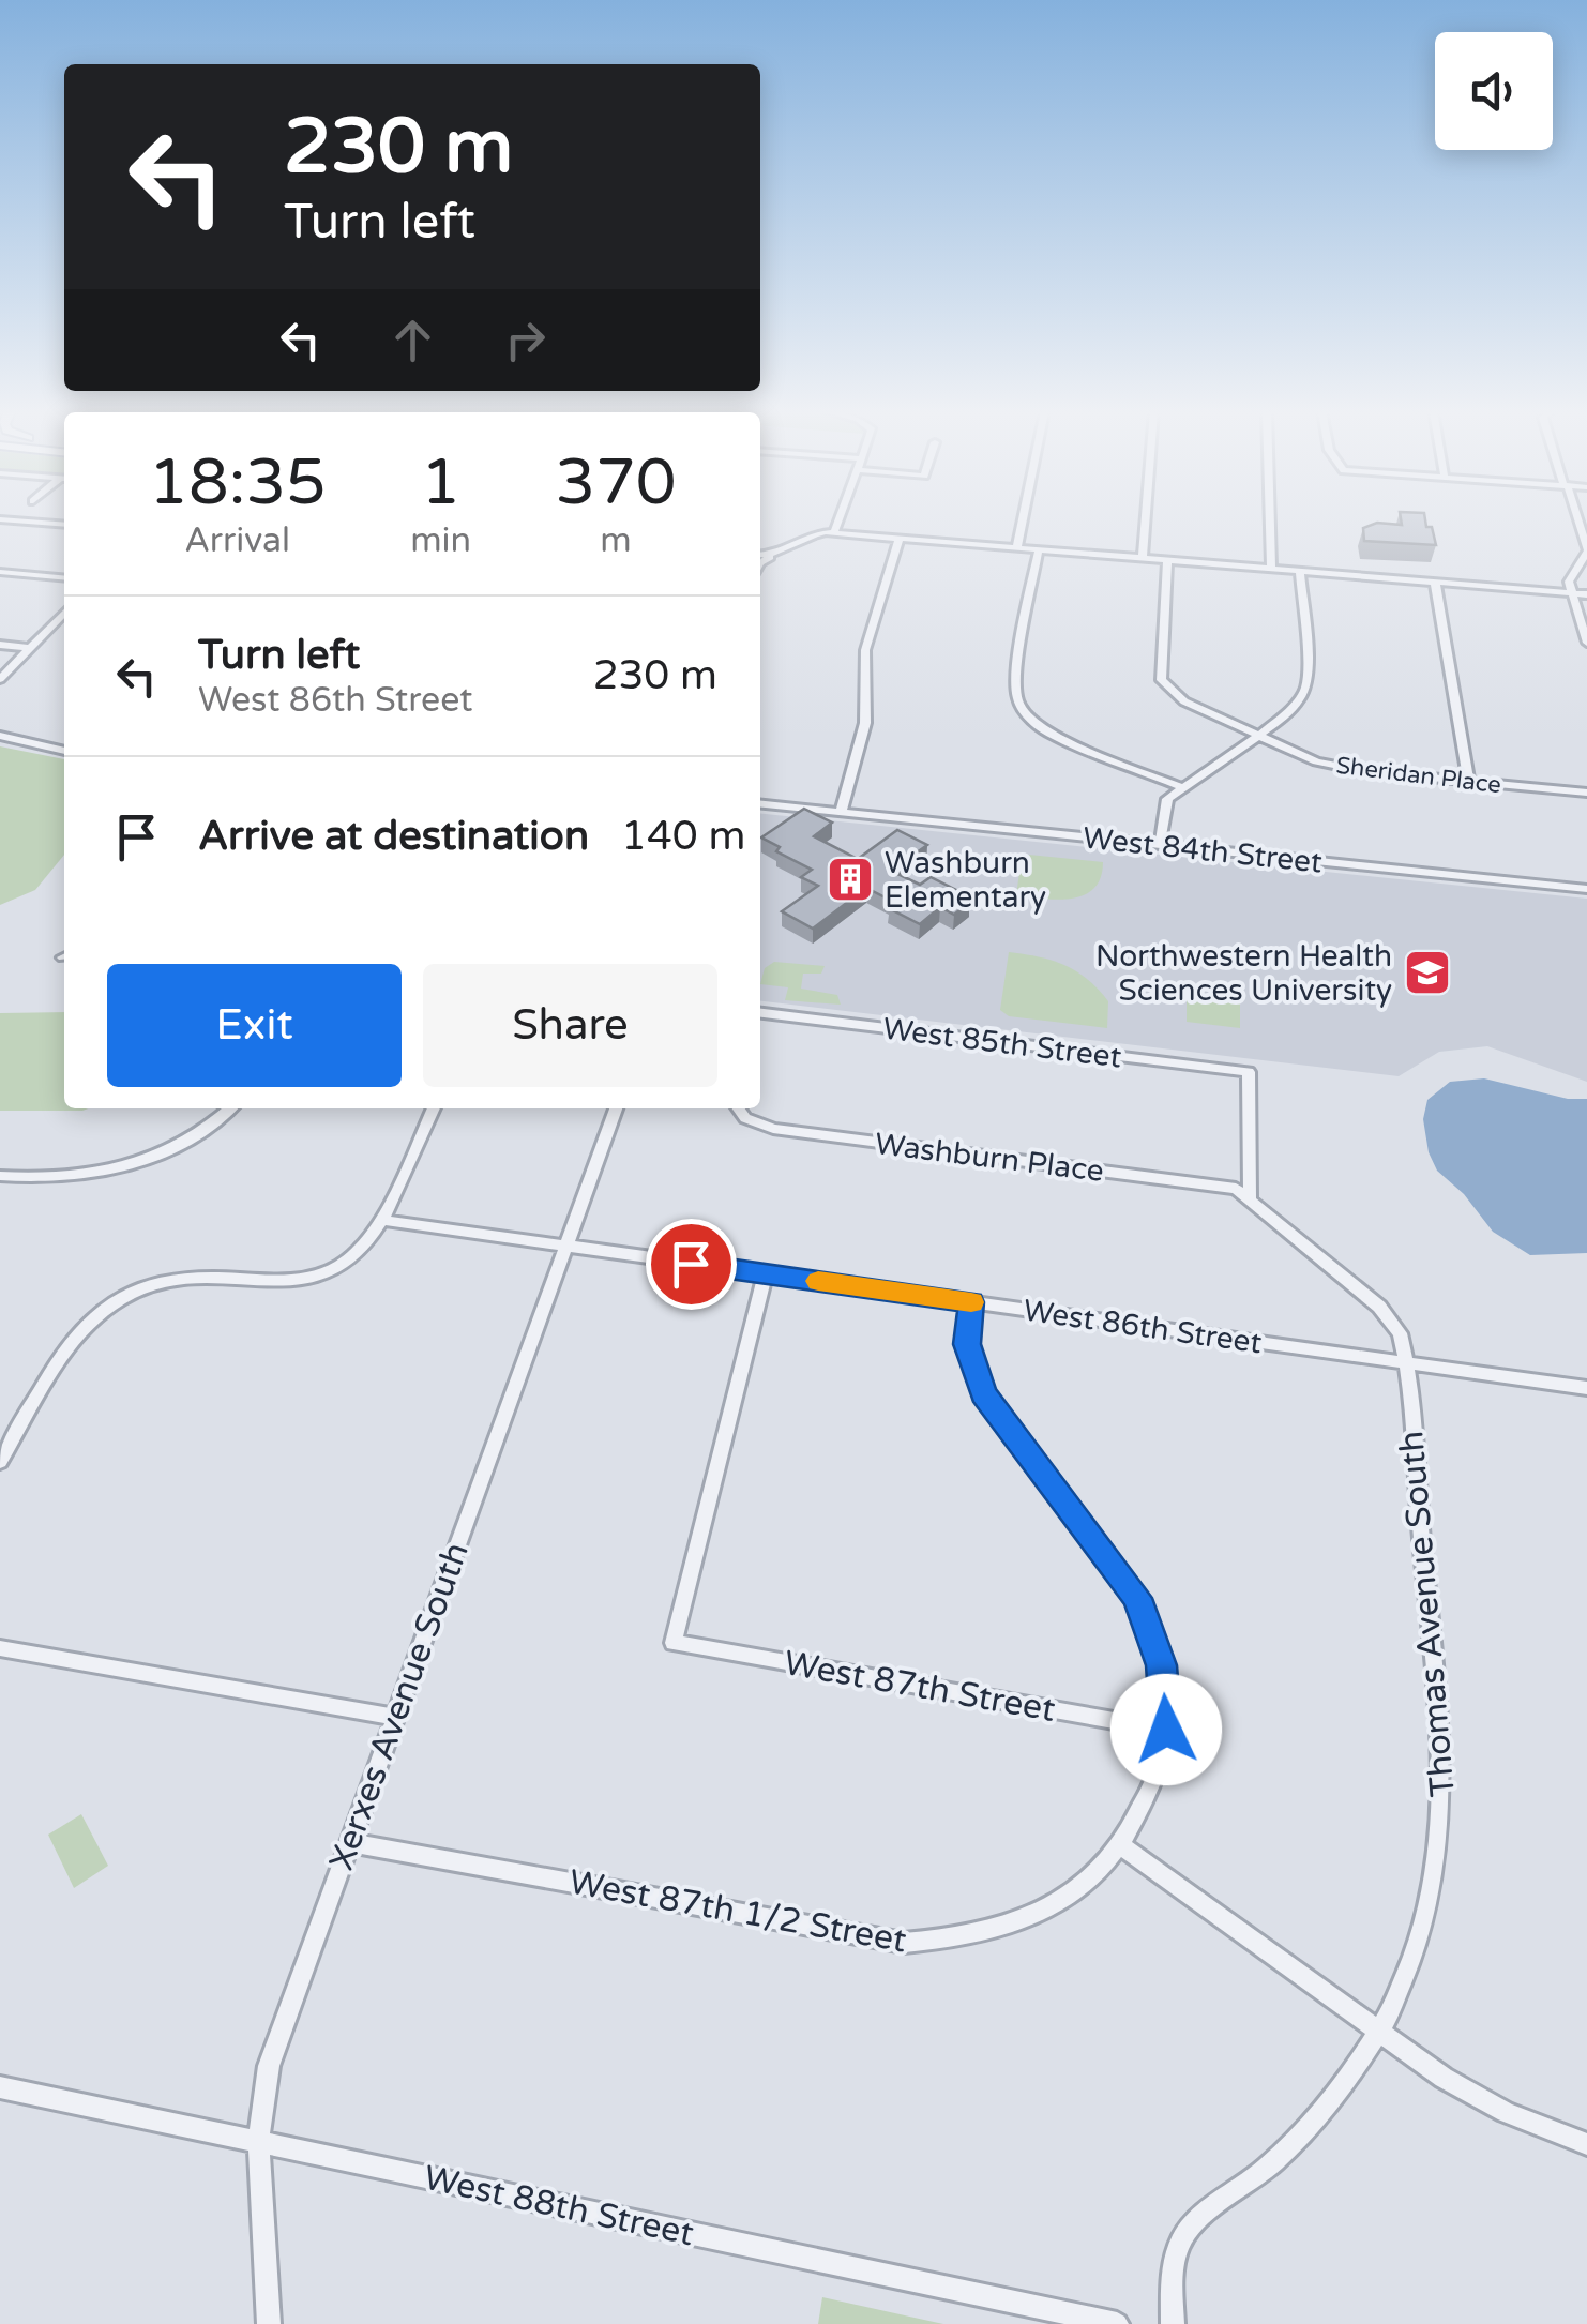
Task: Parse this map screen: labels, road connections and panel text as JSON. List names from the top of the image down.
{
  "streets": {
    "street": [
      "Sheridan Place",
      "West 84th Street",
      "West 85th Street",
      "Washburn Place",
      "West 86th Street",
      "Thomas Avenue South",
      "West 87th Street",
      "Xerxes Avenue South",
      "West 87th 1/2 Street",
      "West 88th Street"
    ]
  },
  "crossings": [
    ["West 85th Street", "Washburn Place"],
    ["West 85th Street", "Thomas Avenue South"],
    ["Washburn Place", "Thomas Avenue South"],
    ["West 86th Street", "Thomas Avenue South"],
    ["West 86th Street", "West 87th Street"],
    ["West 86th Street", "Xerxes Avenue South"],
    ["West 86th Street", "West 87th 1/2 Street"],
    ["West 87th Street", "West 87th 1/2 Street"],
    ["Xerxes Avenue South", "West 87th 1/2 Street"],
    ["Xerxes Avenue South", "West 88th Street"]
  ],
  "places": {
    "building": ["Washburn Elementary"],
    "school or university": ["Northwestern Health Sciences University"]
  },
  "page": {
    "turn": ["230 m", "Turn left"],
    "eta": [
      "18:35",
      "Arrival",
      "1",
      "min",
      "370",
      "m"
    ],
    "list": [
      {
        "name": "Turn left",
        "note": "West 86th Street",
        "value": "230 m"
      },
      {
        "name": "Arrive at destination",
        "value": "140 m"
      }
    ],
    "buttons": ["Exit", "Share"]
  }
}
